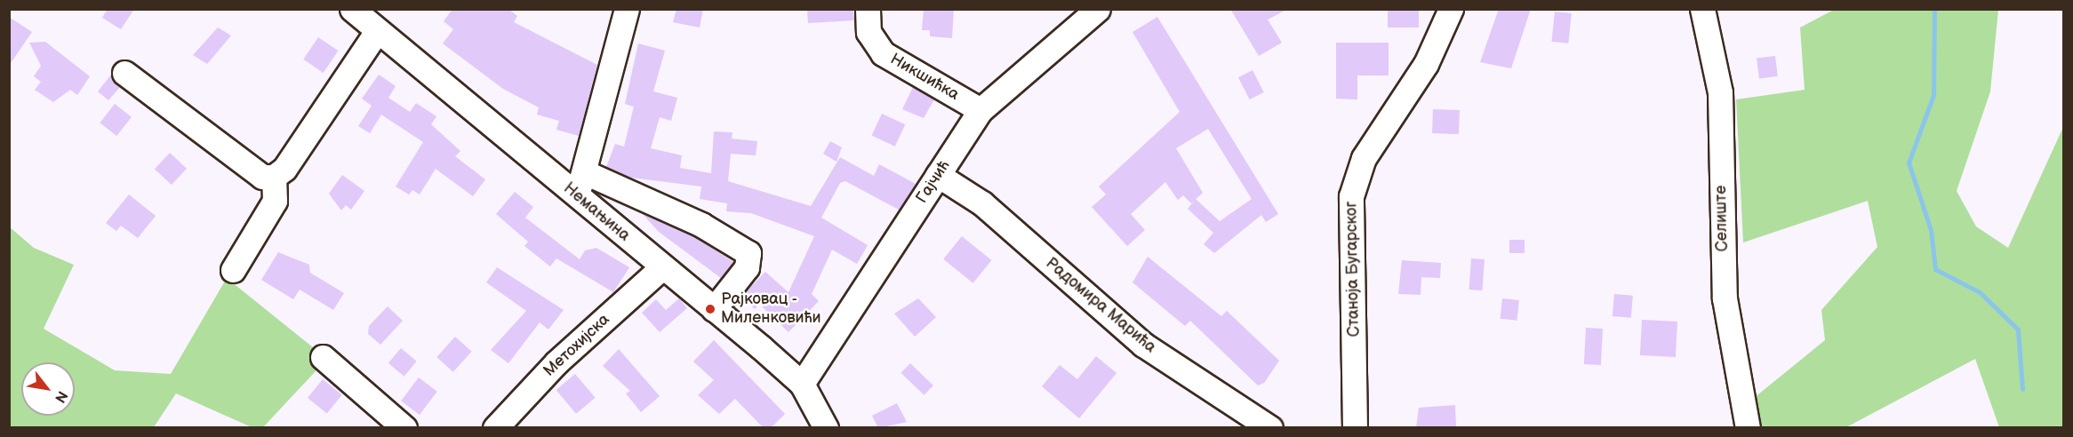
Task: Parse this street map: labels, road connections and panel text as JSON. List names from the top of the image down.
{
  "streets": {
    "street": [
      "Никшићка",
      "Гајчић",
      "Немањина",
      "Селиште",
      "Станоја Бугарског",
      "Радомира Марића",
      "Метохијска"
    ]
  },
  "crossings": [
    ["Никшићка", "Гајчић"],
    ["Гајчић", "Немањина"],
    ["Гајчић", "Радомира Марића"],
    ["Немањина", "Метохијска"]
  ],
  "places": ["Рајковац - Миленковићи"],
  "north": "bottom right"
}
